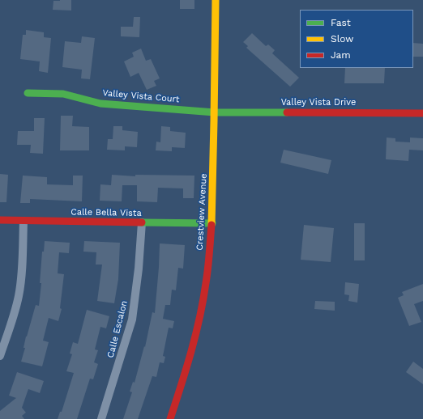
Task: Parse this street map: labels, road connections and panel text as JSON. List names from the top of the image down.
{
  "streets": {
    "street": [
      "Valley Vista Court",
      "Valley Vista Drive",
      "Crestview Avenue",
      "Calle Bella Vista",
      "Calle Escalon"
    ]
  },
  "crossings": [
    ["Valley Vista Court", "Valley Vista Drive"],
    ["Valley Vista Court", "Crestview Avenue"],
    ["Valley Vista Drive", "Crestview Avenue"],
    ["Crestview Avenue", "Calle Bella Vista"],
    ["Calle Bella Vista", "Calle Escalon"]
  ],
  "legend": ["Fast", "Slow", "Jam"]
}
